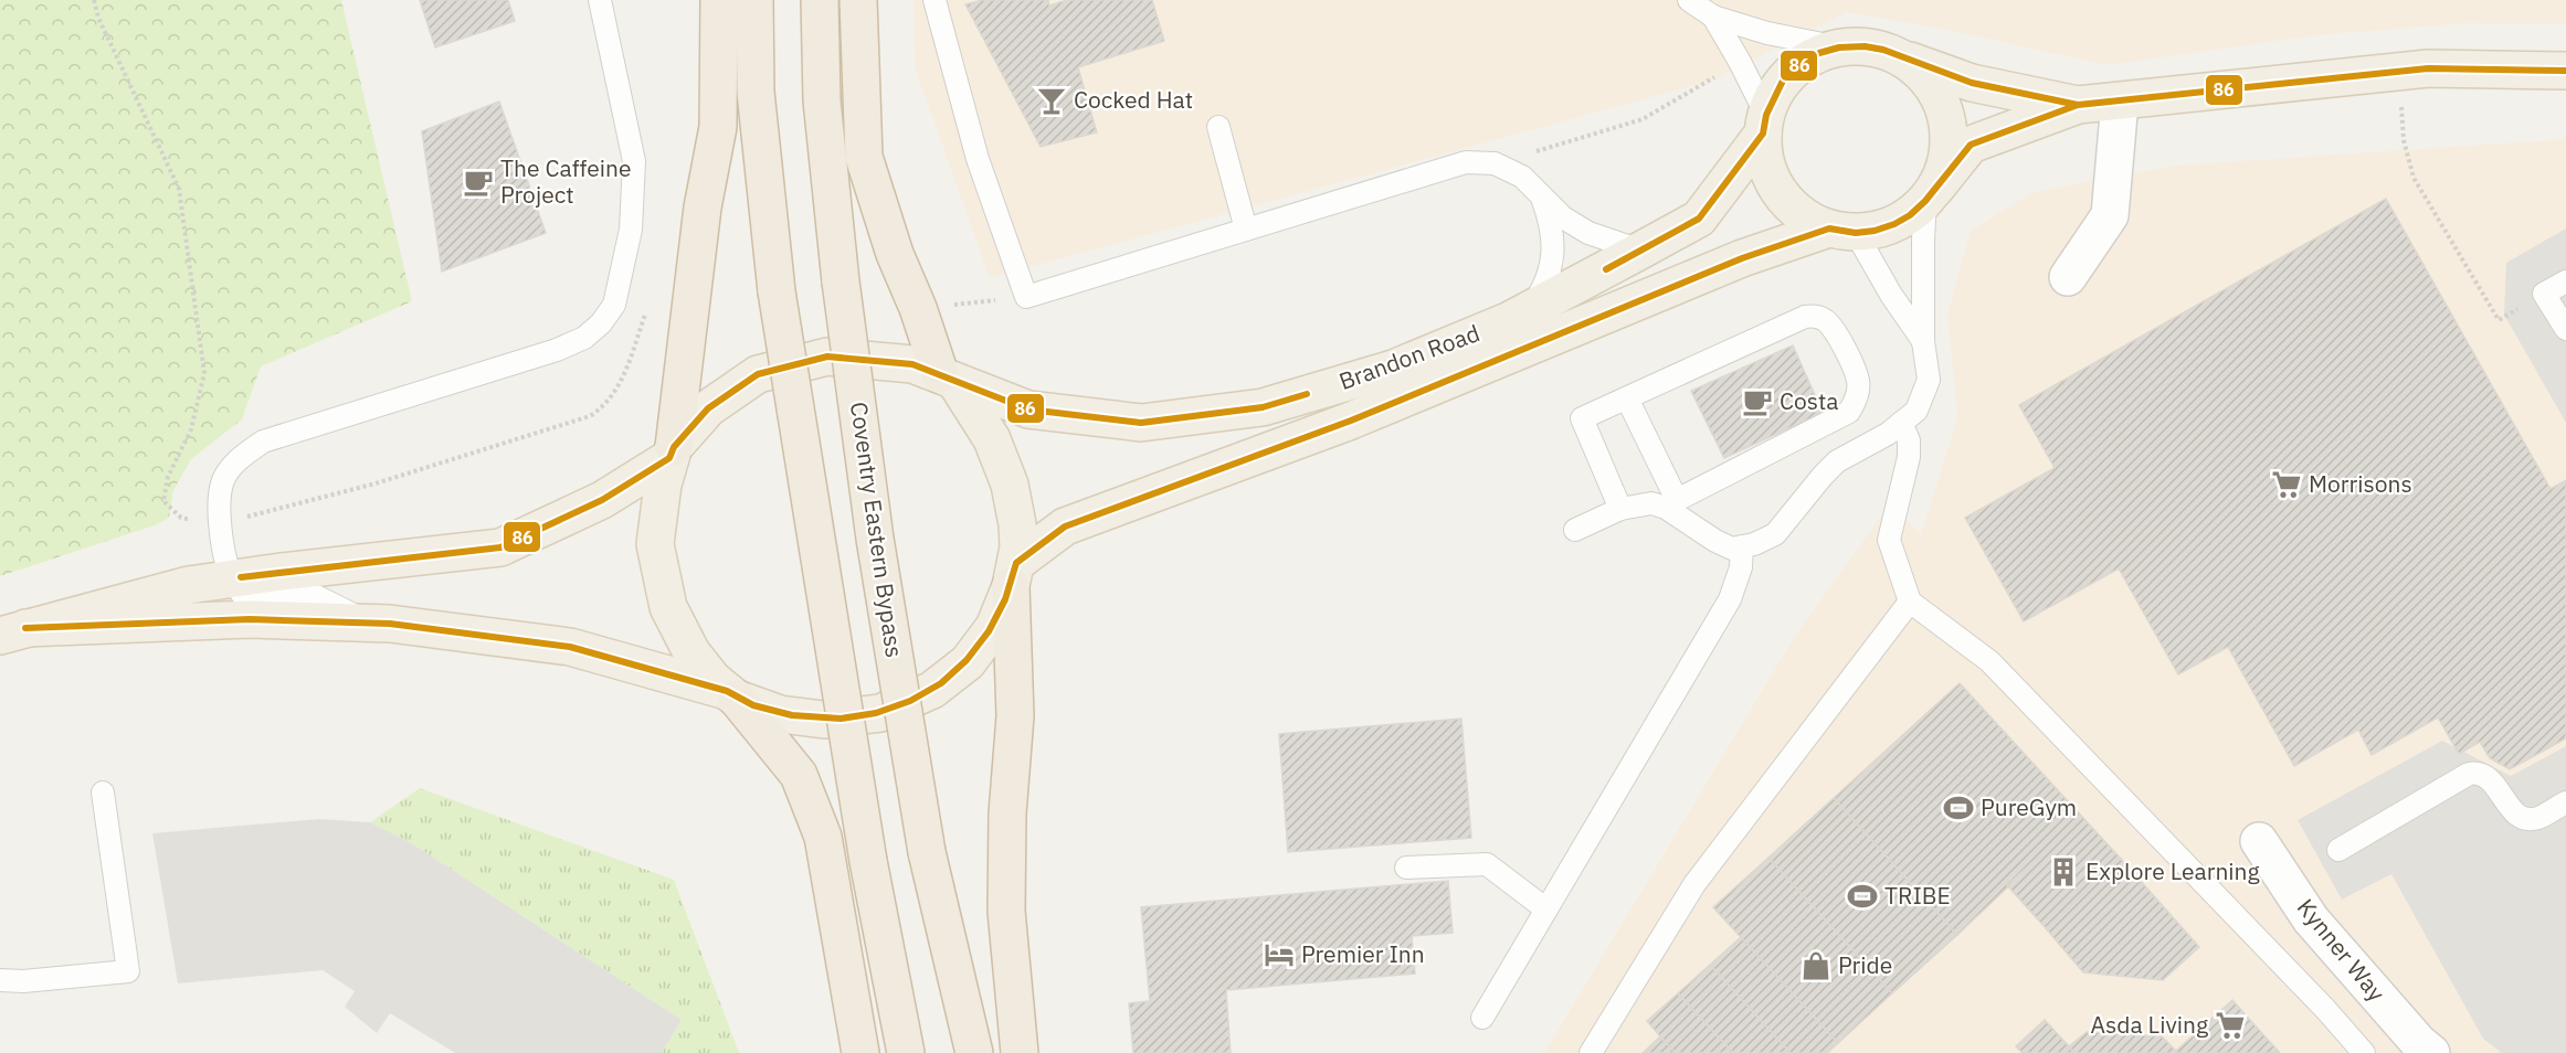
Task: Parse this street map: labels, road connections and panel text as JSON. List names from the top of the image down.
{
  "streets": {
    "highway": ["Coventry Eastern Bypass"],
    "main road": ["Brandon Road"],
    "street": ["Kynner Way"]
  },
  "places": {
    "bar": ["Cocked Hat"],
    "cafe": ["The Caffeine Project", "Costa"],
    "supermarket": ["Morrisons", "Asda Living"],
    "sports": ["PureGym", "TRIBE"],
    "building": ["Explore Learning"],
    "hotel": ["Premier Inn"],
    "shop": ["Pride"]
  },
  "lines": ["transit line 86"]
}
